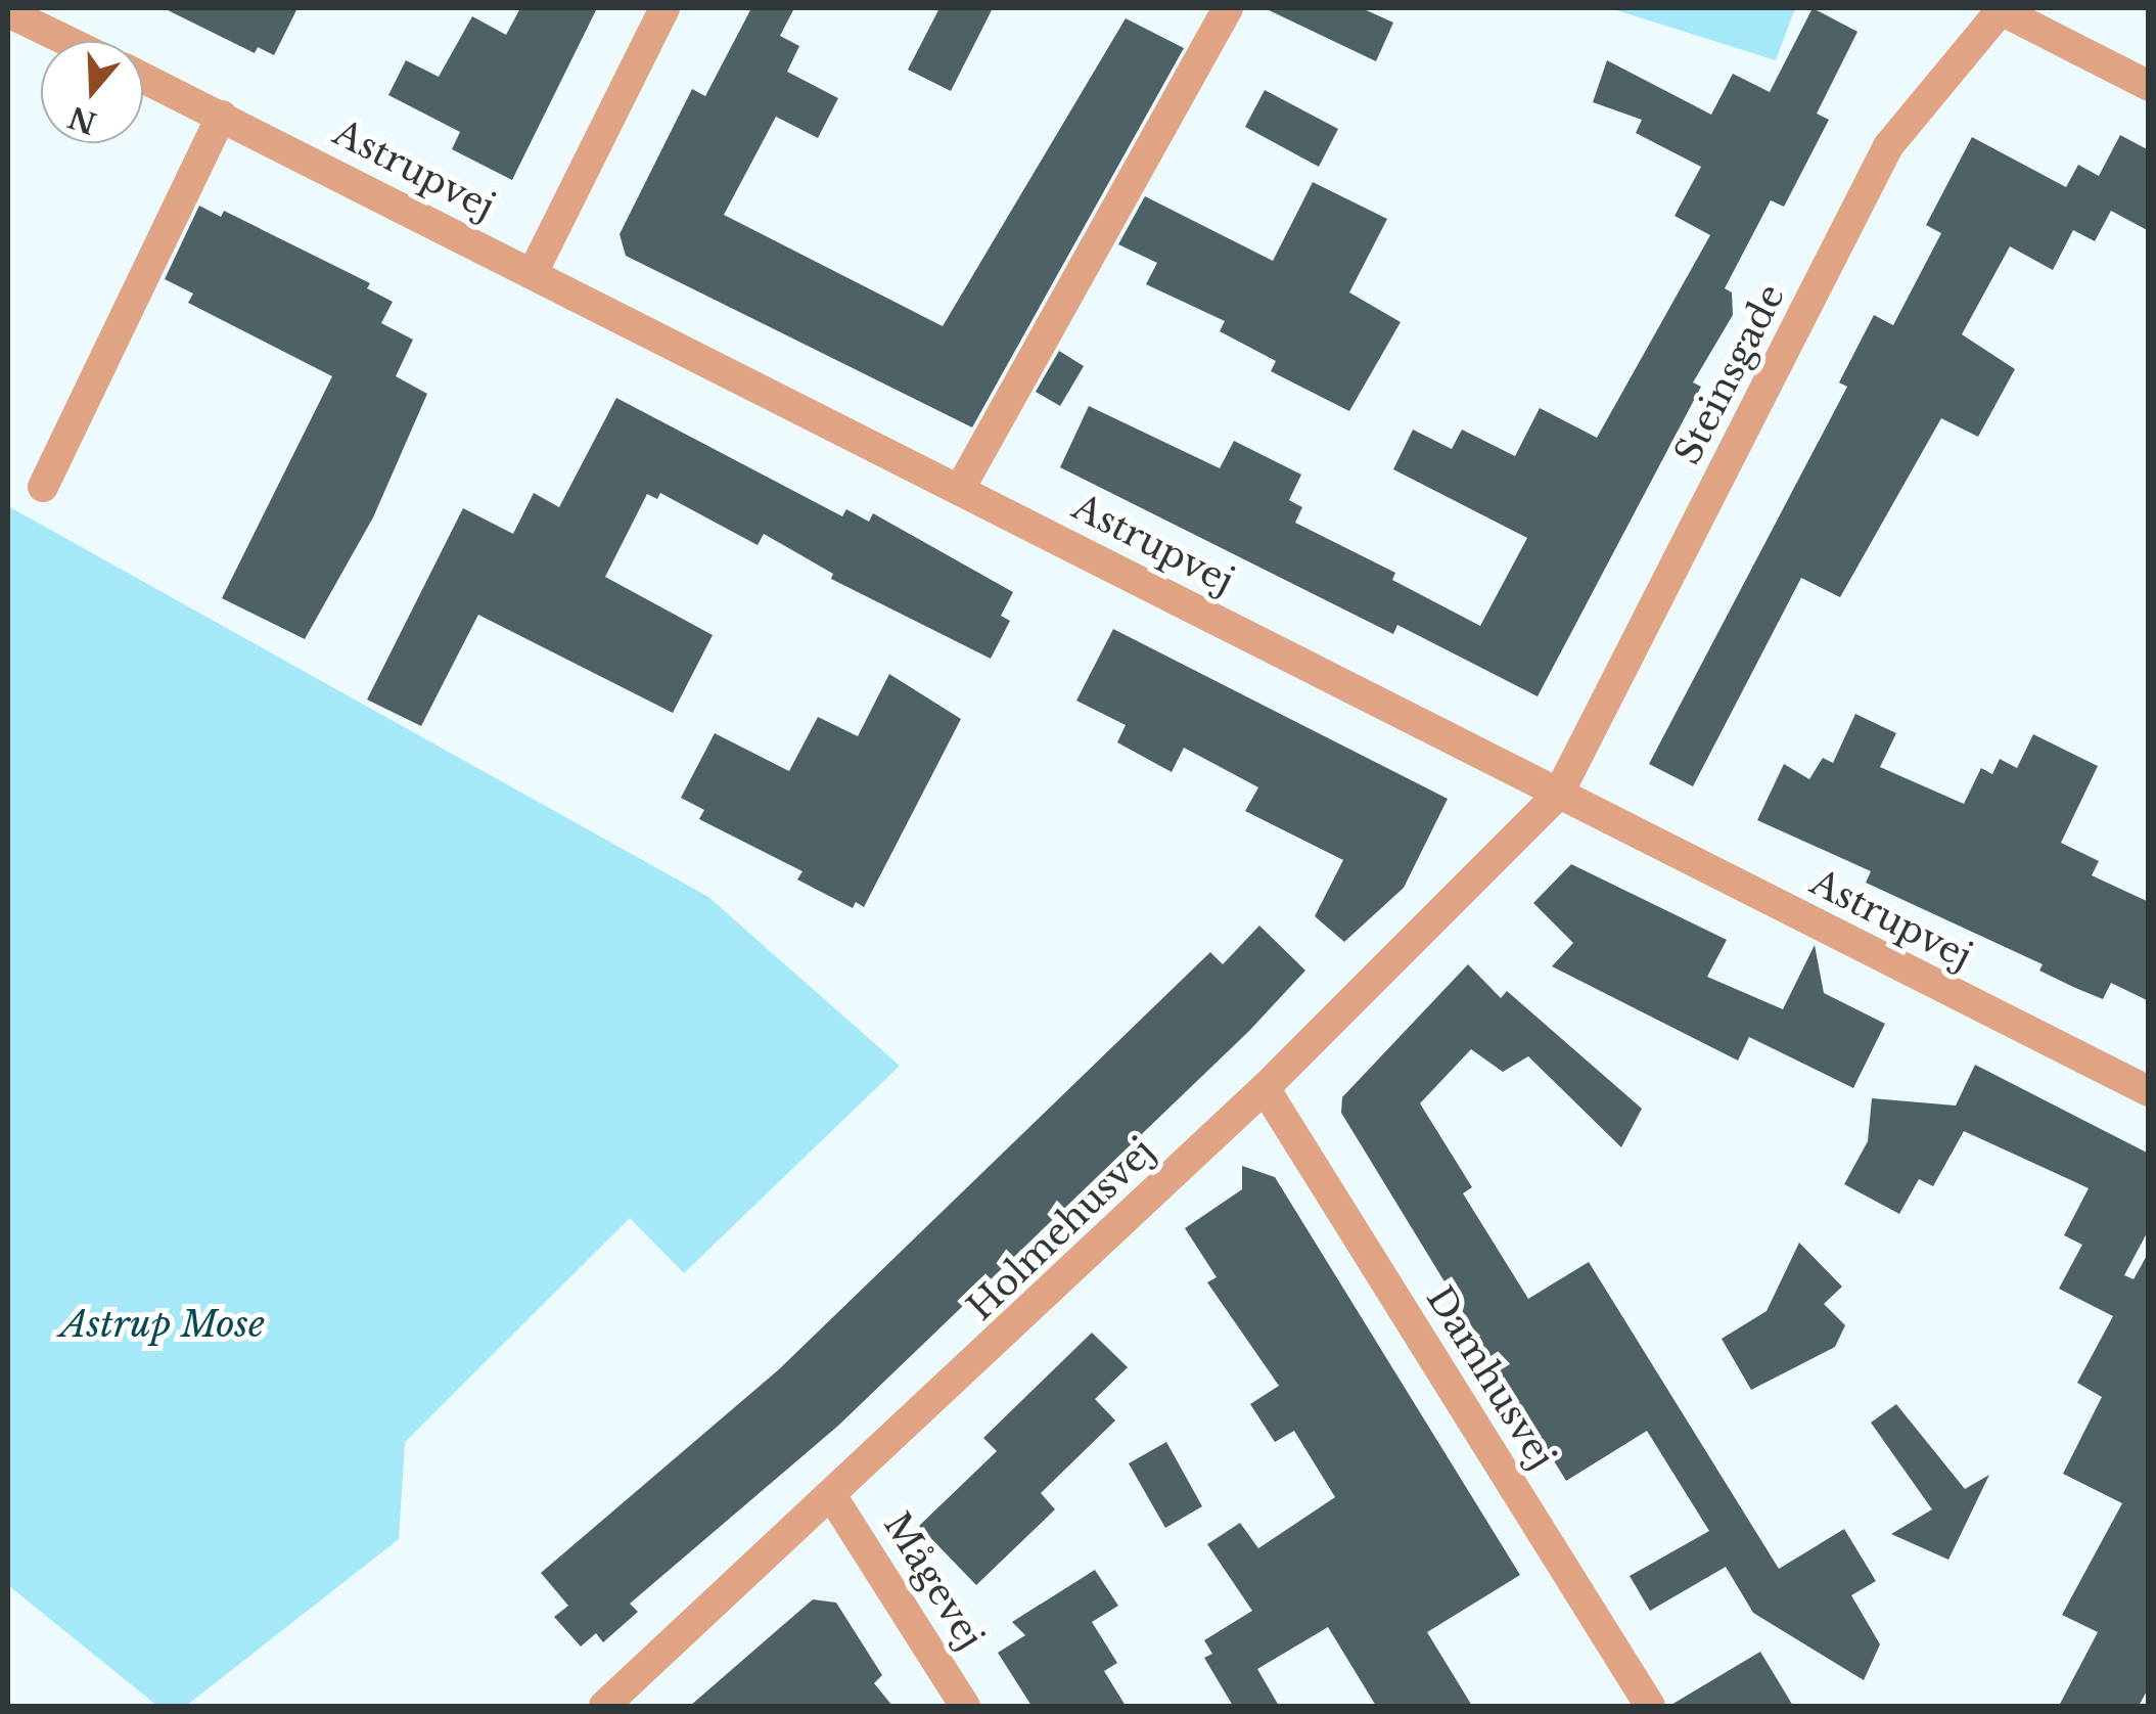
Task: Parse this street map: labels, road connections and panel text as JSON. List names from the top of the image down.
{
  "streets": {
    "street": [
      "Astrupvej",
      "Steinsgade",
      "Holmehusvej",
      "Damhusvej",
      "Mågevej"
    ]
  },
  "crossings": [
    ["Astrupvej", "Steinsgade"],
    ["Astrupvej", "Holmehusvej"],
    ["Steinsgade", "Holmehusvej"],
    ["Holmehusvej", "Damhusvej"],
    ["Holmehusvej", "Mågevej"]
  ],
  "parks": ["Astrup Mose"],
  "north": "bottom"
}
